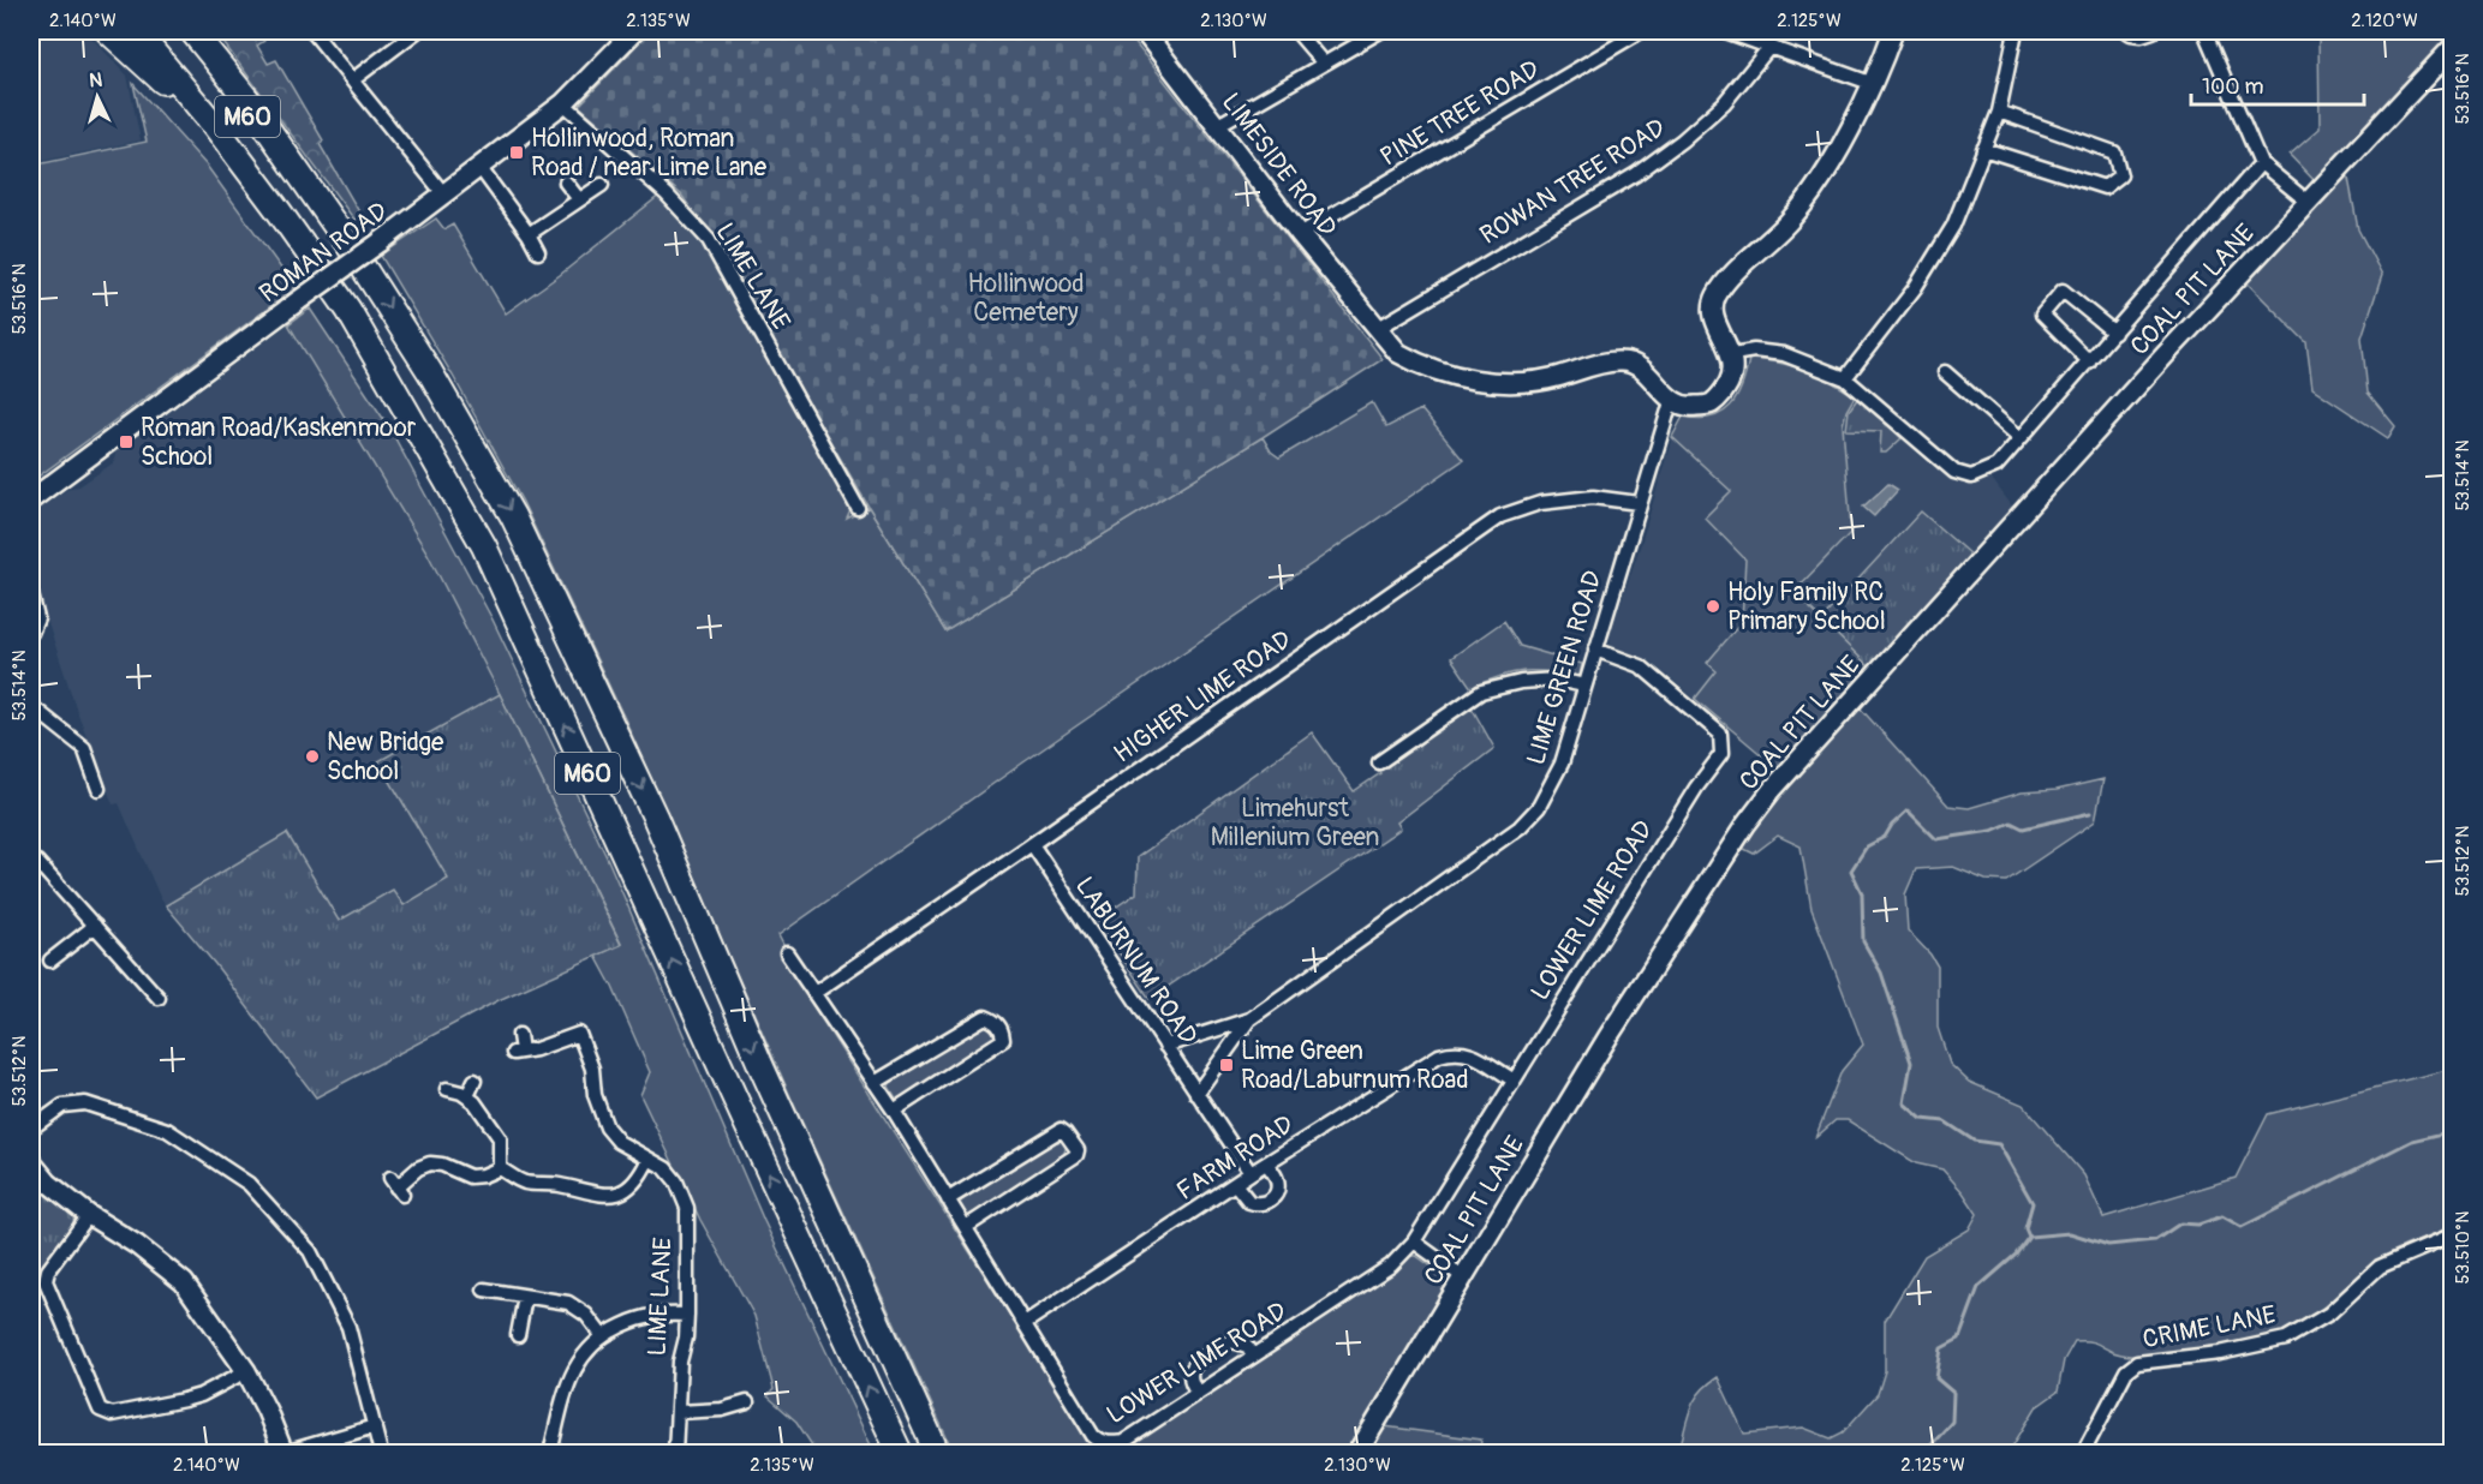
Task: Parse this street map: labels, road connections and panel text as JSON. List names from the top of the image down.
{
  "streets": {
    "highway": ["M60"],
    "street": [
      "PINE TREE ROAD",
      "LIMESIDE ROAD",
      "ROWAN TREE ROAD",
      "ROMAN ROAD",
      "LIME LANE",
      "COAL PIT LANE",
      "LIME GREEN ROAD",
      "HIGHER LIME ROAD",
      "LOWER LIME ROAD",
      "LABURNUM ROAD",
      "FARM ROAD",
      "CRIME LANE"
    ]
  },
  "crossings": [
    ["PINE TREE ROAD", "LIMESIDE ROAD"],
    ["LIMESIDE ROAD", "ROWAN TREE ROAD"],
    ["LIMESIDE ROAD", "LIME GREEN ROAD"],
    ["ROMAN ROAD", "LIME LANE"],
    ["LIME GREEN ROAD", "HIGHER LIME ROAD"],
    ["LIME GREEN ROAD", "LOWER LIME ROAD"],
    ["LIME GREEN ROAD", "LABURNUM ROAD"],
    ["HIGHER LIME ROAD", "LOWER LIME ROAD"],
    ["HIGHER LIME ROAD", "LABURNUM ROAD"],
    ["LOWER LIME ROAD", "FARM ROAD"],
    ["LABURNUM ROAD", "FARM ROAD"]
  ],
  "parks": ["Hollinwood Cemetery", "Limehurst Millenium Green"],
  "places": {
    "transit": ["Hollinwood, Roman Road / near Lime Lane", "Roman Road/Kaskenmoor School", "Lime Green Road/Laburnum Road"],
    "other": ["Holy Family RC Primary School", "New Bridge School"]
  },
  "scale_bar": "100 m",
  "north": "top",
  "coordinates": [
    "2.140°W",
    "2.135°W",
    "2.130°W",
    "2.125°W",
    "2.120°W",
    "53.516°N",
    "53.514°N",
    "53.512°N",
    "53.510°N"
  ]
}
